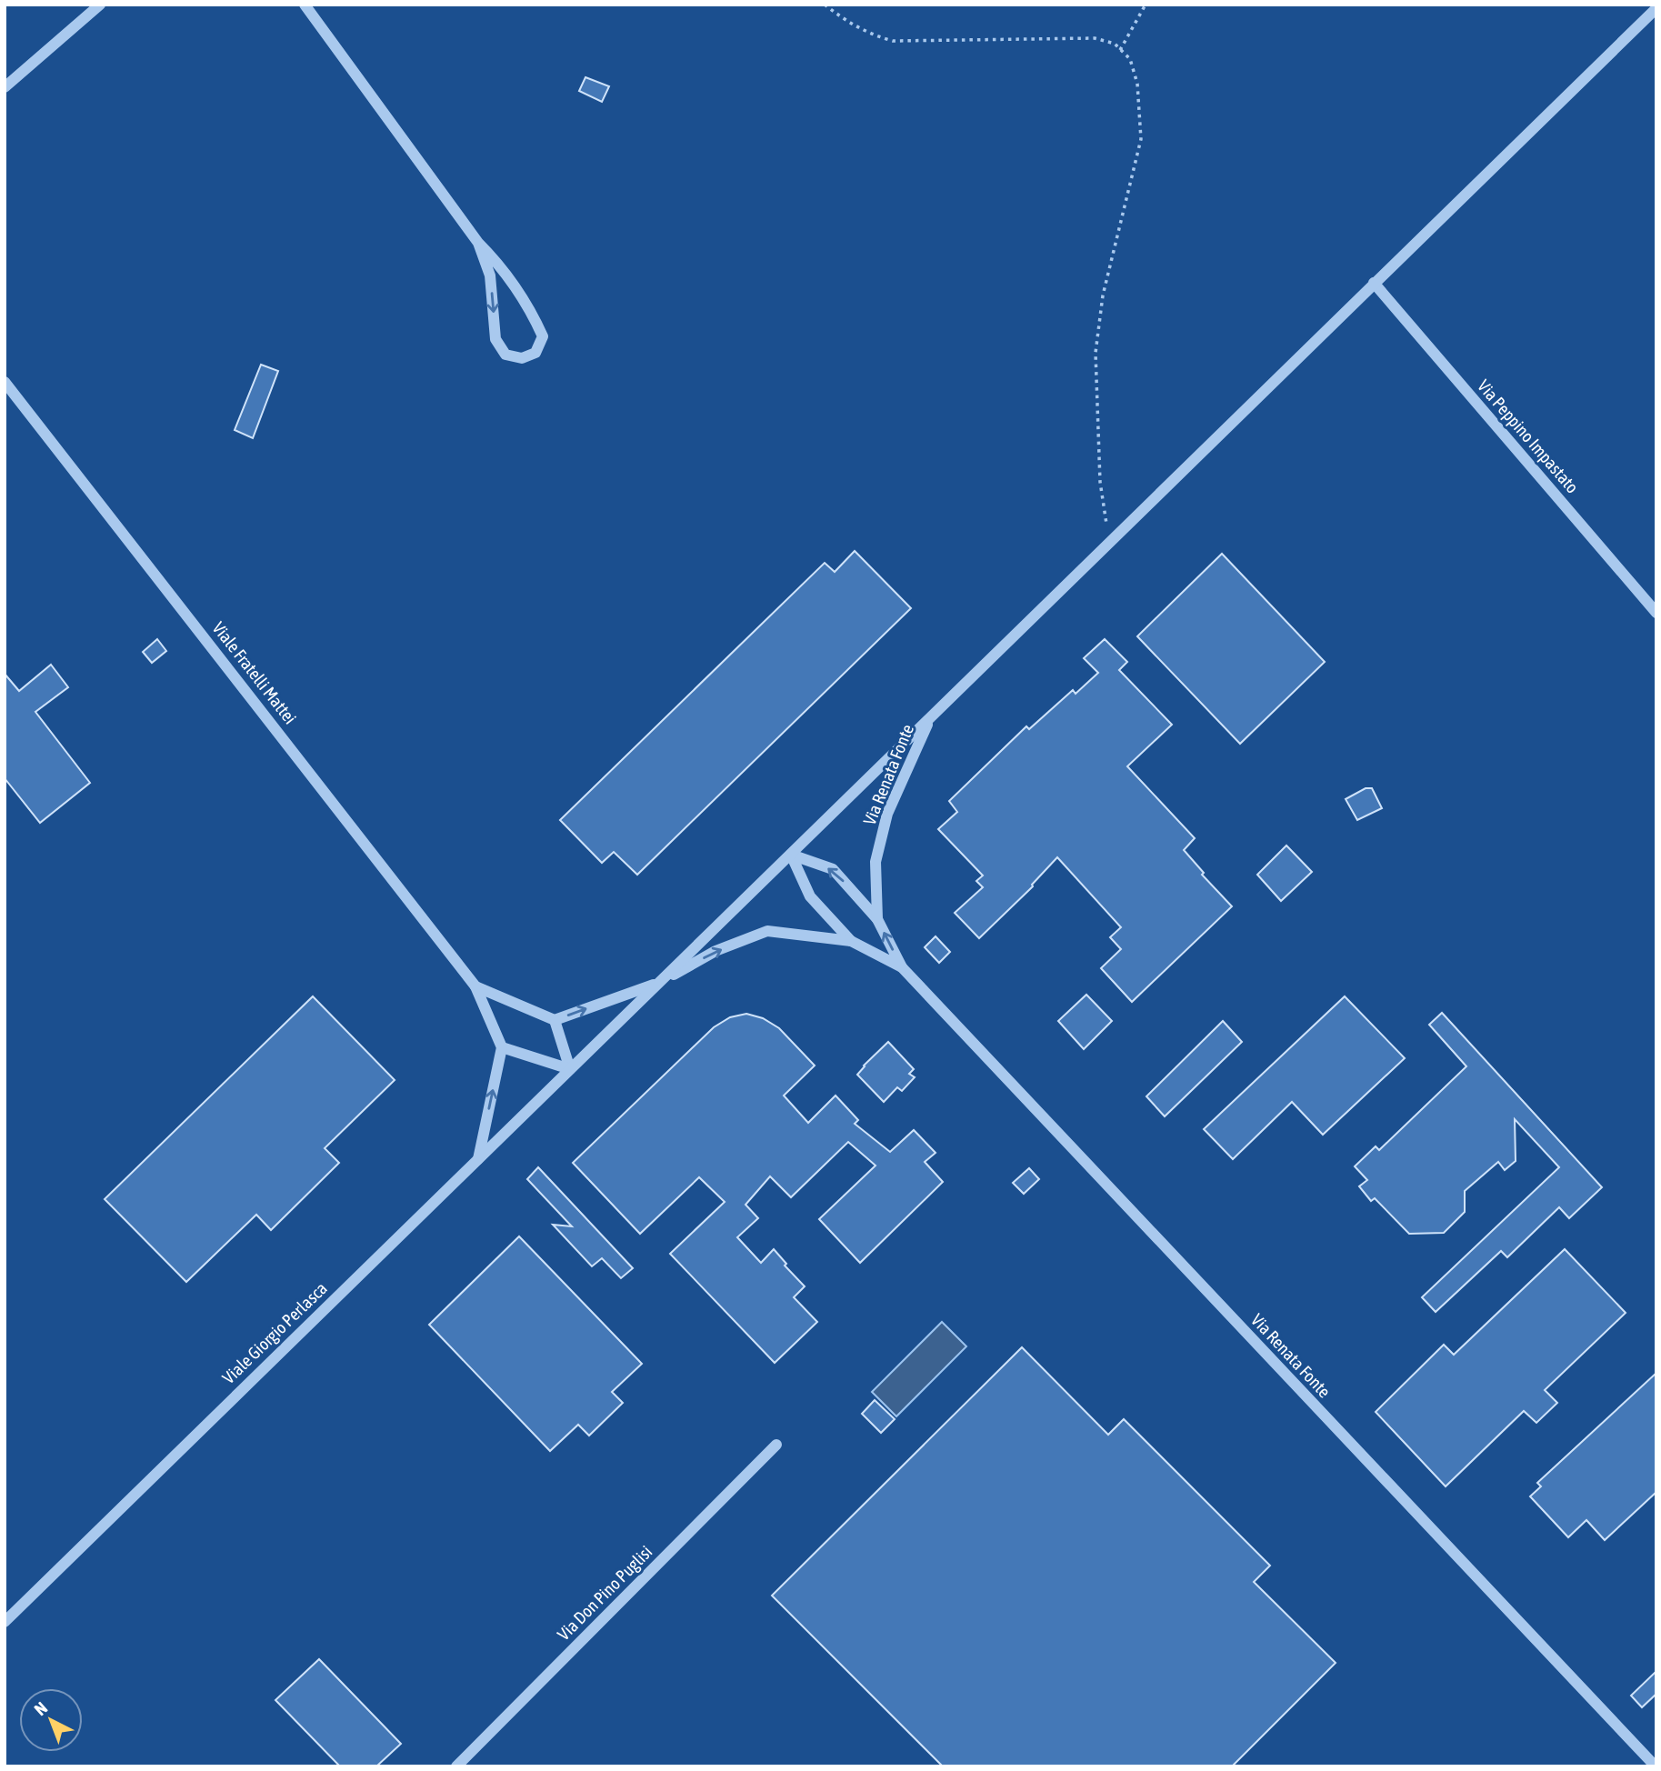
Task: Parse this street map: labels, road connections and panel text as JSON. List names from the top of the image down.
{
  "streets": {
    "street": [
      "Via Peppino Impastato",
      "Viale Fratelli Mattei",
      "Via Renata Fonte",
      "Viale Giorgio Perlasca",
      "Via Don Pino Puglisi"
    ]
  },
  "crossings": [
    ["Via Renata Fonte", "Viale Giorgio Perlasca"]
  ],
  "north": "top left"
}
